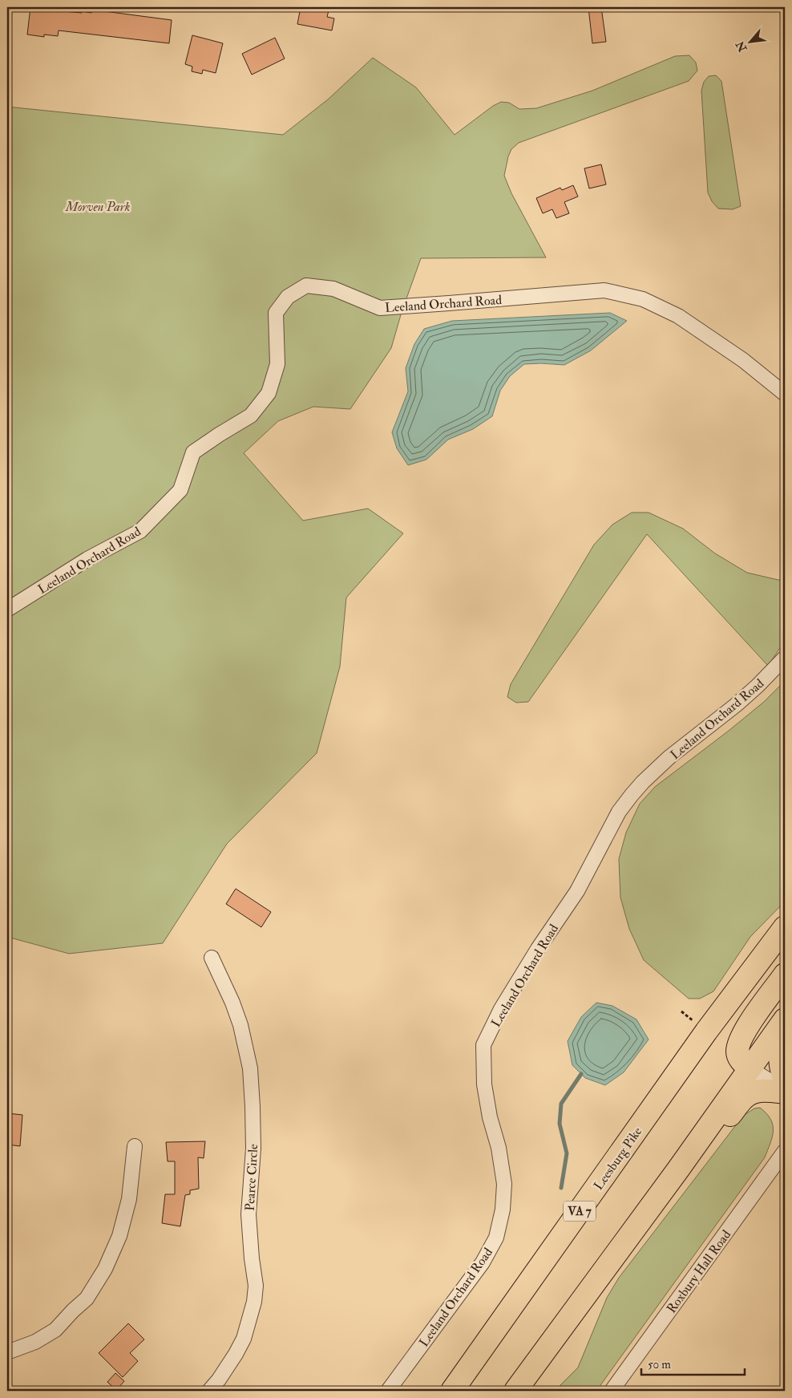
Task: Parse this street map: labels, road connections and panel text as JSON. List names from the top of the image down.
{
  "streets": {
    "highway": ["Leesburg Pike", "VA 7"],
    "street": ["Leeland Orchard Road", "Pearce Circle", "Roxbury Hall Road"]
  },
  "parks": ["Morven Park"],
  "scale_bar": "50 m",
  "north": "bottom left"
}
